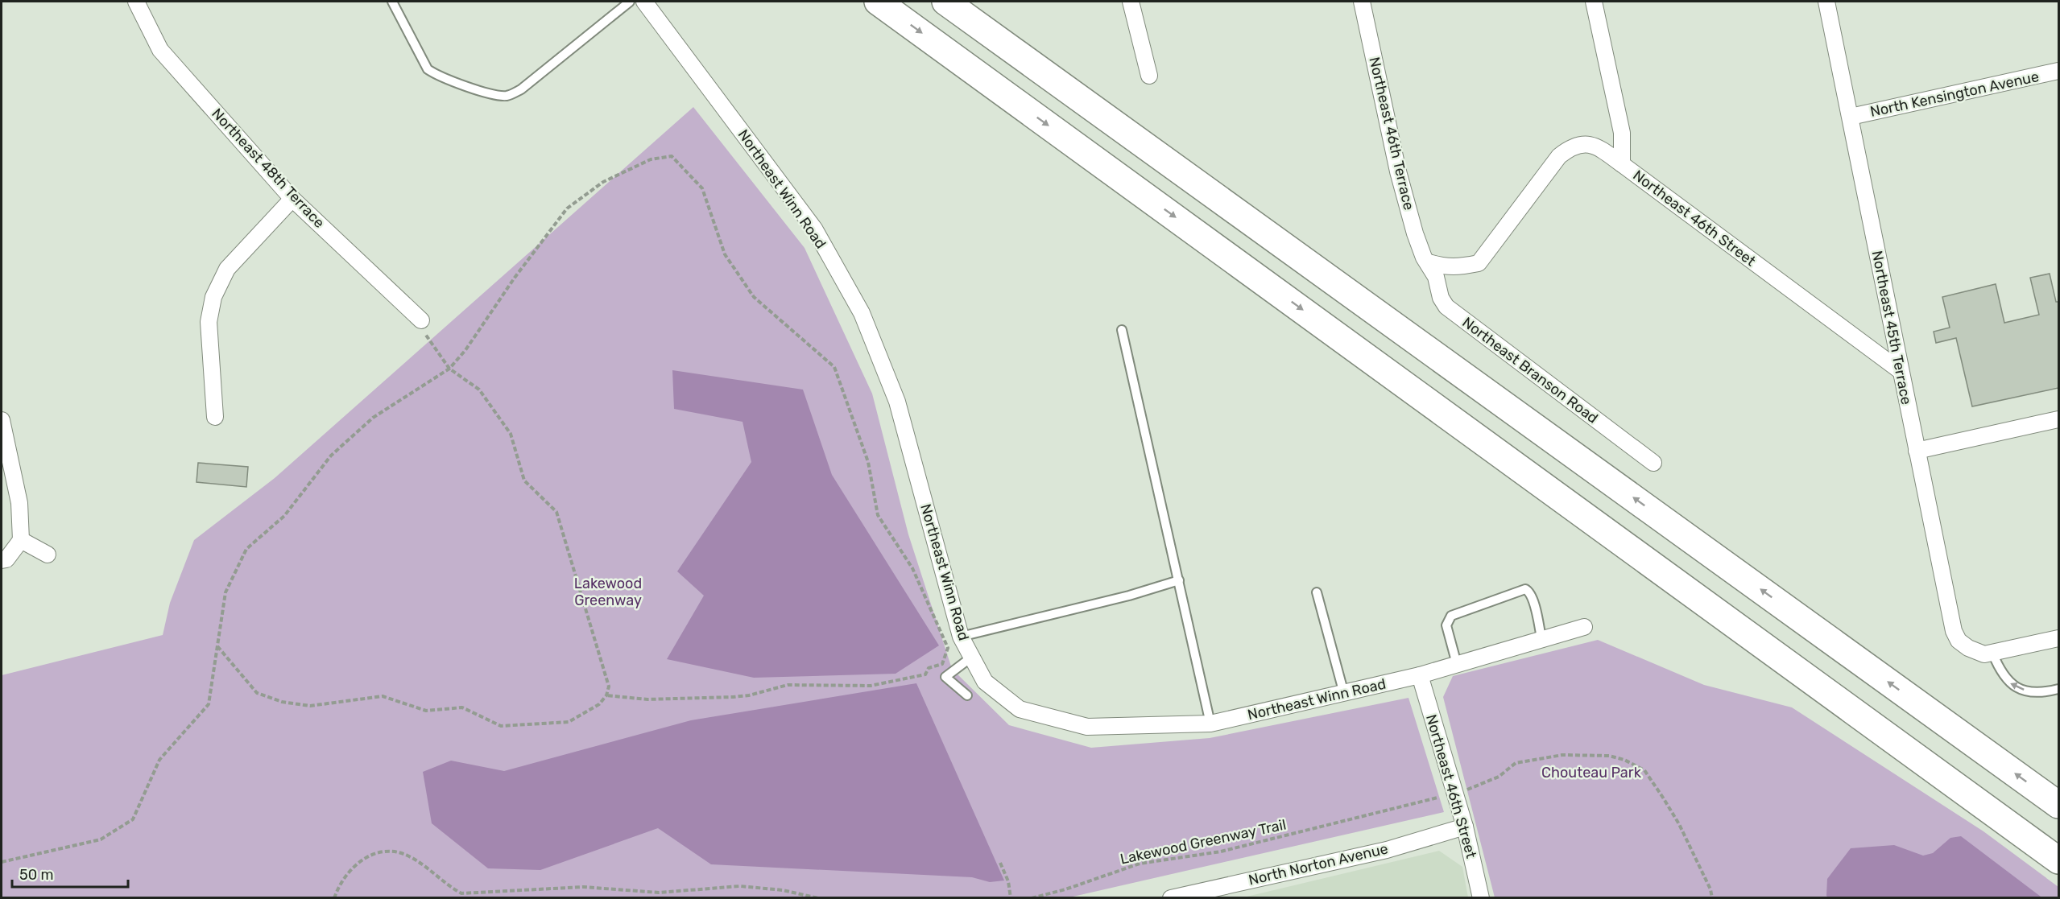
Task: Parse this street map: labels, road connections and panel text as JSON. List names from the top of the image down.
{
  "streets": {
    "street": [
      "North Kensington Avenue",
      "Northeast 46th Terrace",
      "Northeast 48th Terrace",
      "Northeast Winn Road",
      "Northeast 46th Street",
      "Northeast 45th Terrace",
      "Northeast Branson Road",
      "North Norton Avenue"
    ],
    "path": ["Lakewood Greenway Trail"]
  },
  "crossings": [
    ["North Kensington Avenue", "Northeast 45th Terrace"],
    ["Northeast 46th Terrace", "Northeast Branson Road"],
    ["Northeast Winn Road", "Northeast 46th Street"],
    ["Northeast 46th Street", "Northeast 45th Terrace"],
    ["Northeast 46th Street", "North Norton Avenue"]
  ],
  "parks": ["Lakewood Greenway", "Chouteau Park"],
  "scale_bar": "50 m"
}
